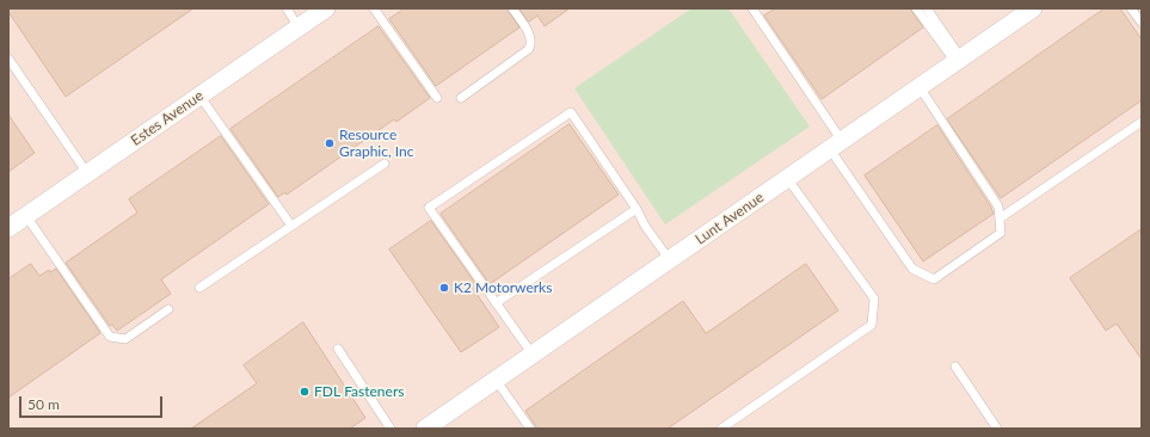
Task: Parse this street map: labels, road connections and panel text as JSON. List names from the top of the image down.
{
  "streets": {
    "street": ["Estes Avenue", "Lunt Avenue"]
  },
  "places": ["Resource Graphic, Inc", "K2 Motorwerks", "FDL Fasteners"],
  "scale_bar": "50 m"
}
